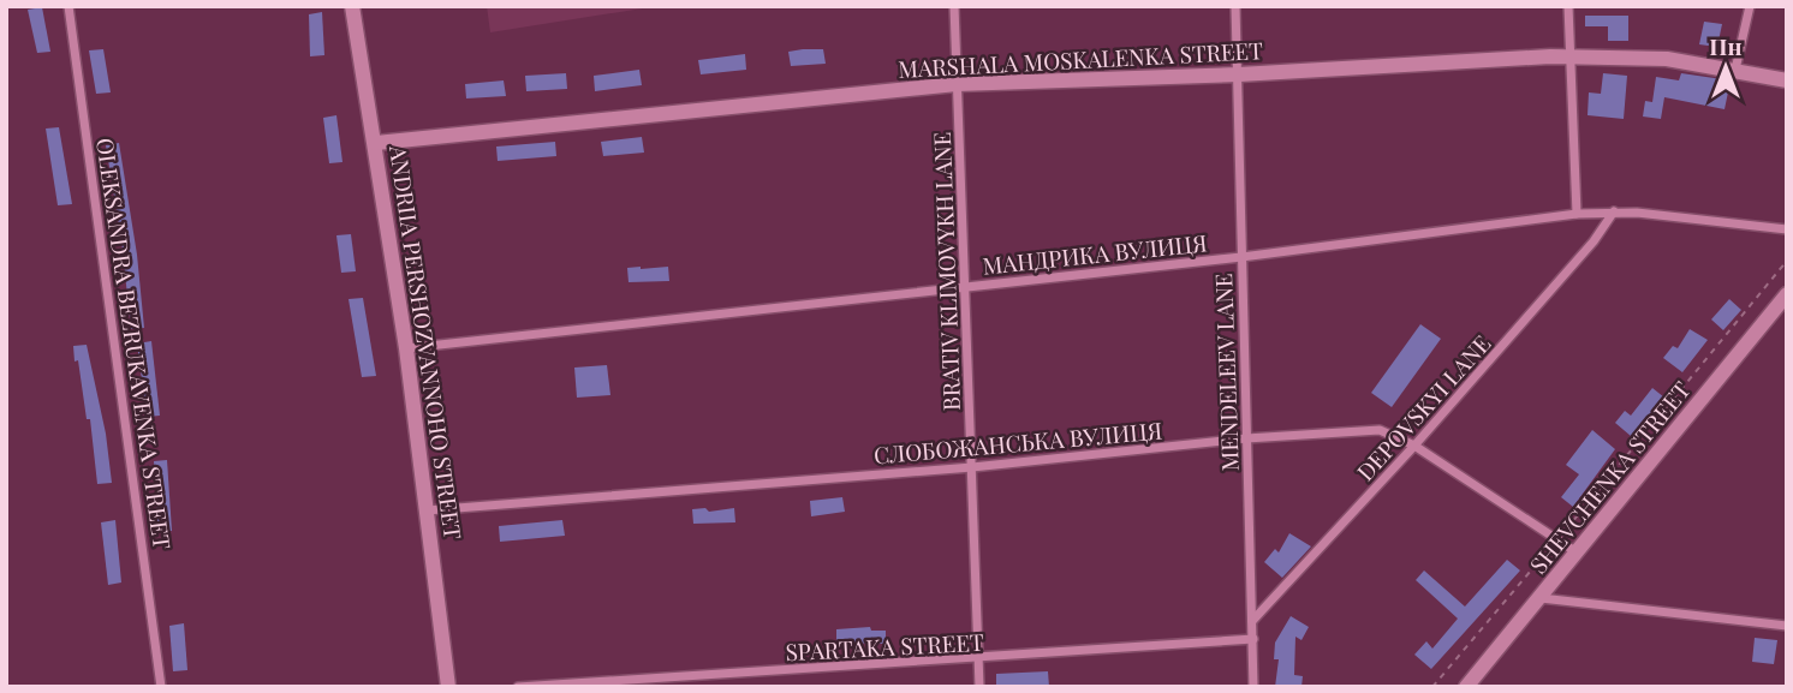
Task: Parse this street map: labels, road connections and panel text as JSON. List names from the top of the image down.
{
  "streets": {
    "street": [
      "MARSHALA MOSKALENKA STREET",
      "МАНДРИКА ВУЛИЦЯ",
      "BRATIV KLIMOVYKH LANE",
      "ANDRIIA PERSHOZVANNOHO STREET",
      "OLEKSANDRA BEZRUKAVENKA STREET",
      "MENDELEEV LANE",
      "DEPOVSKYI LANE",
      "СЛОБОЖАНСЬКА ВУЛИЦЯ",
      "SHEVCHENKA STREET",
      "SPARTAKA STREET"
    ]
  },
  "crossings": [
    ["MARSHALA MOSKALENKA STREET", "BRATIV KLIMOVYKH LANE"],
    ["MARSHALA MOSKALENKA STREET", "ANDRIIA PERSHOZVANNOHO STREET"],
    ["MARSHALA MOSKALENKA STREET", "MENDELEEV LANE"],
    ["МАНДРИКА ВУЛИЦЯ", "BRATIV KLIMOVYKH LANE"],
    ["МАНДРИКА ВУЛИЦЯ", "ANDRIIA PERSHOZVANNOHO STREET"],
    ["МАНДРИКА ВУЛИЦЯ", "MENDELEEV LANE"],
    ["МАНДРИКА ВУЛИЦЯ", "DEPOVSKYI LANE"],
    ["BRATIV KLIMOVYKH LANE", "СЛОБОЖАНСЬКА ВУЛИЦЯ"],
    ["BRATIV KLIMOVYKH LANE", "SPARTAKA STREET"],
    ["ANDRIIA PERSHOZVANNOHO STREET", "СЛОБОЖАНСЬКА ВУЛИЦЯ"],
    ["MENDELEEV LANE", "DEPOVSKYI LANE"],
    ["MENDELEEV LANE", "СЛОБОЖАНСЬКА ВУЛИЦЯ"],
    ["MENDELEEV LANE", "SPARTAKA STREET"],
    ["DEPOVSKYI LANE", "СЛОБОЖАНСЬКА ВУЛИЦЯ"],
    ["СЛОБОЖАНСЬКА ВУЛИЦЯ", "SHEVCHENKA STREET"]
  ],
  "north": "top"
}
